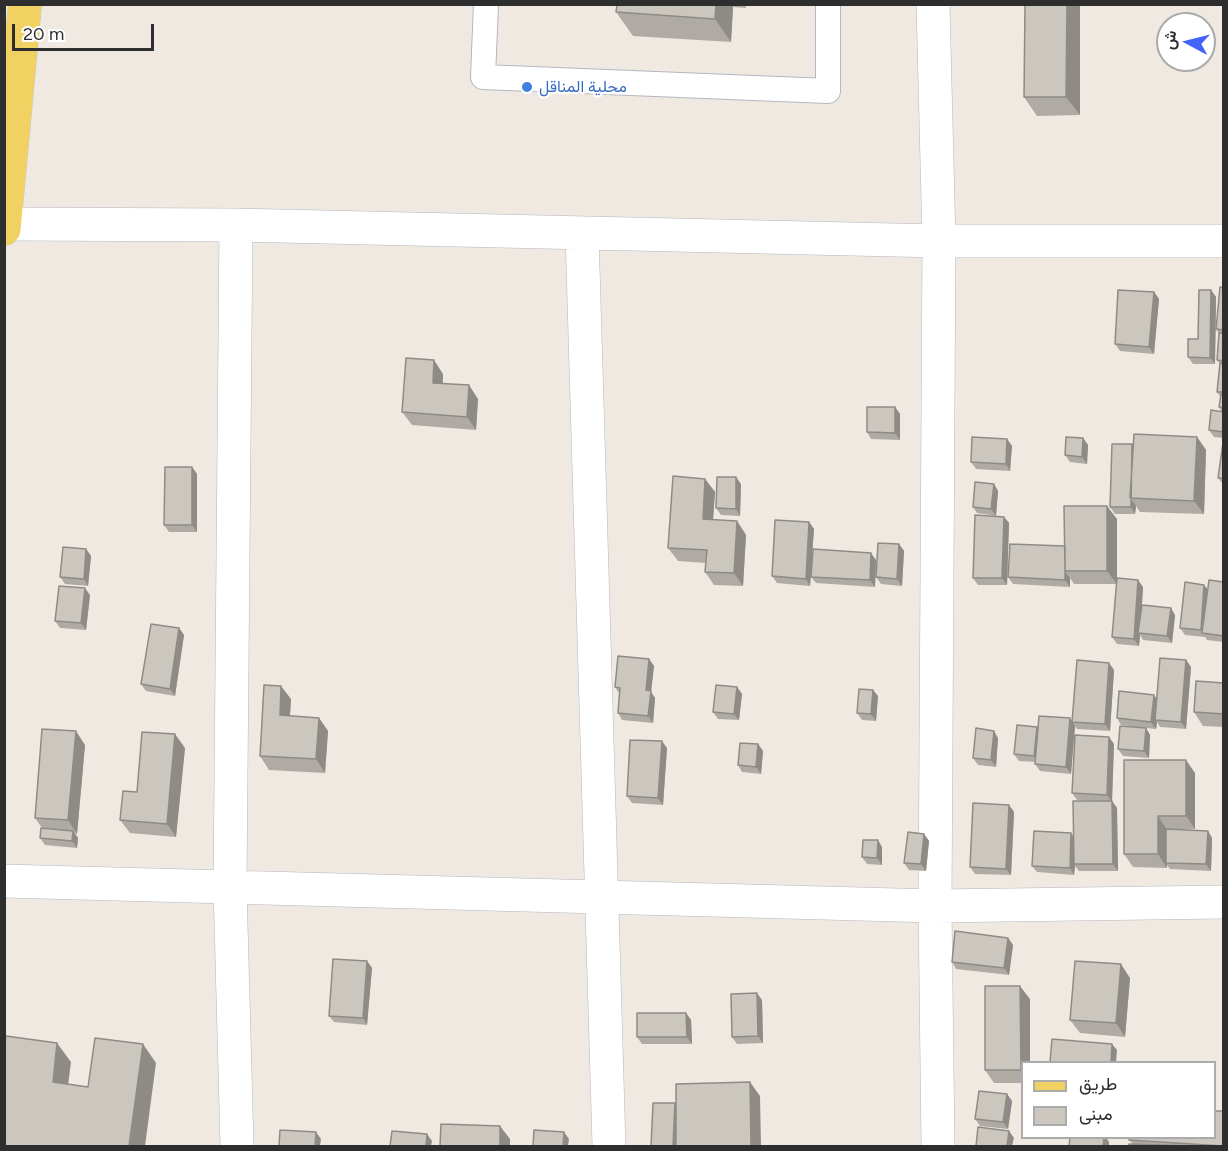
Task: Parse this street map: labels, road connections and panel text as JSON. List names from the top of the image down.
{
  "places": ["محلية المناقل"],
  "legend": ["طريق", "مبنى"],
  "scale_bar": "20 m",
  "north": "left"
}
